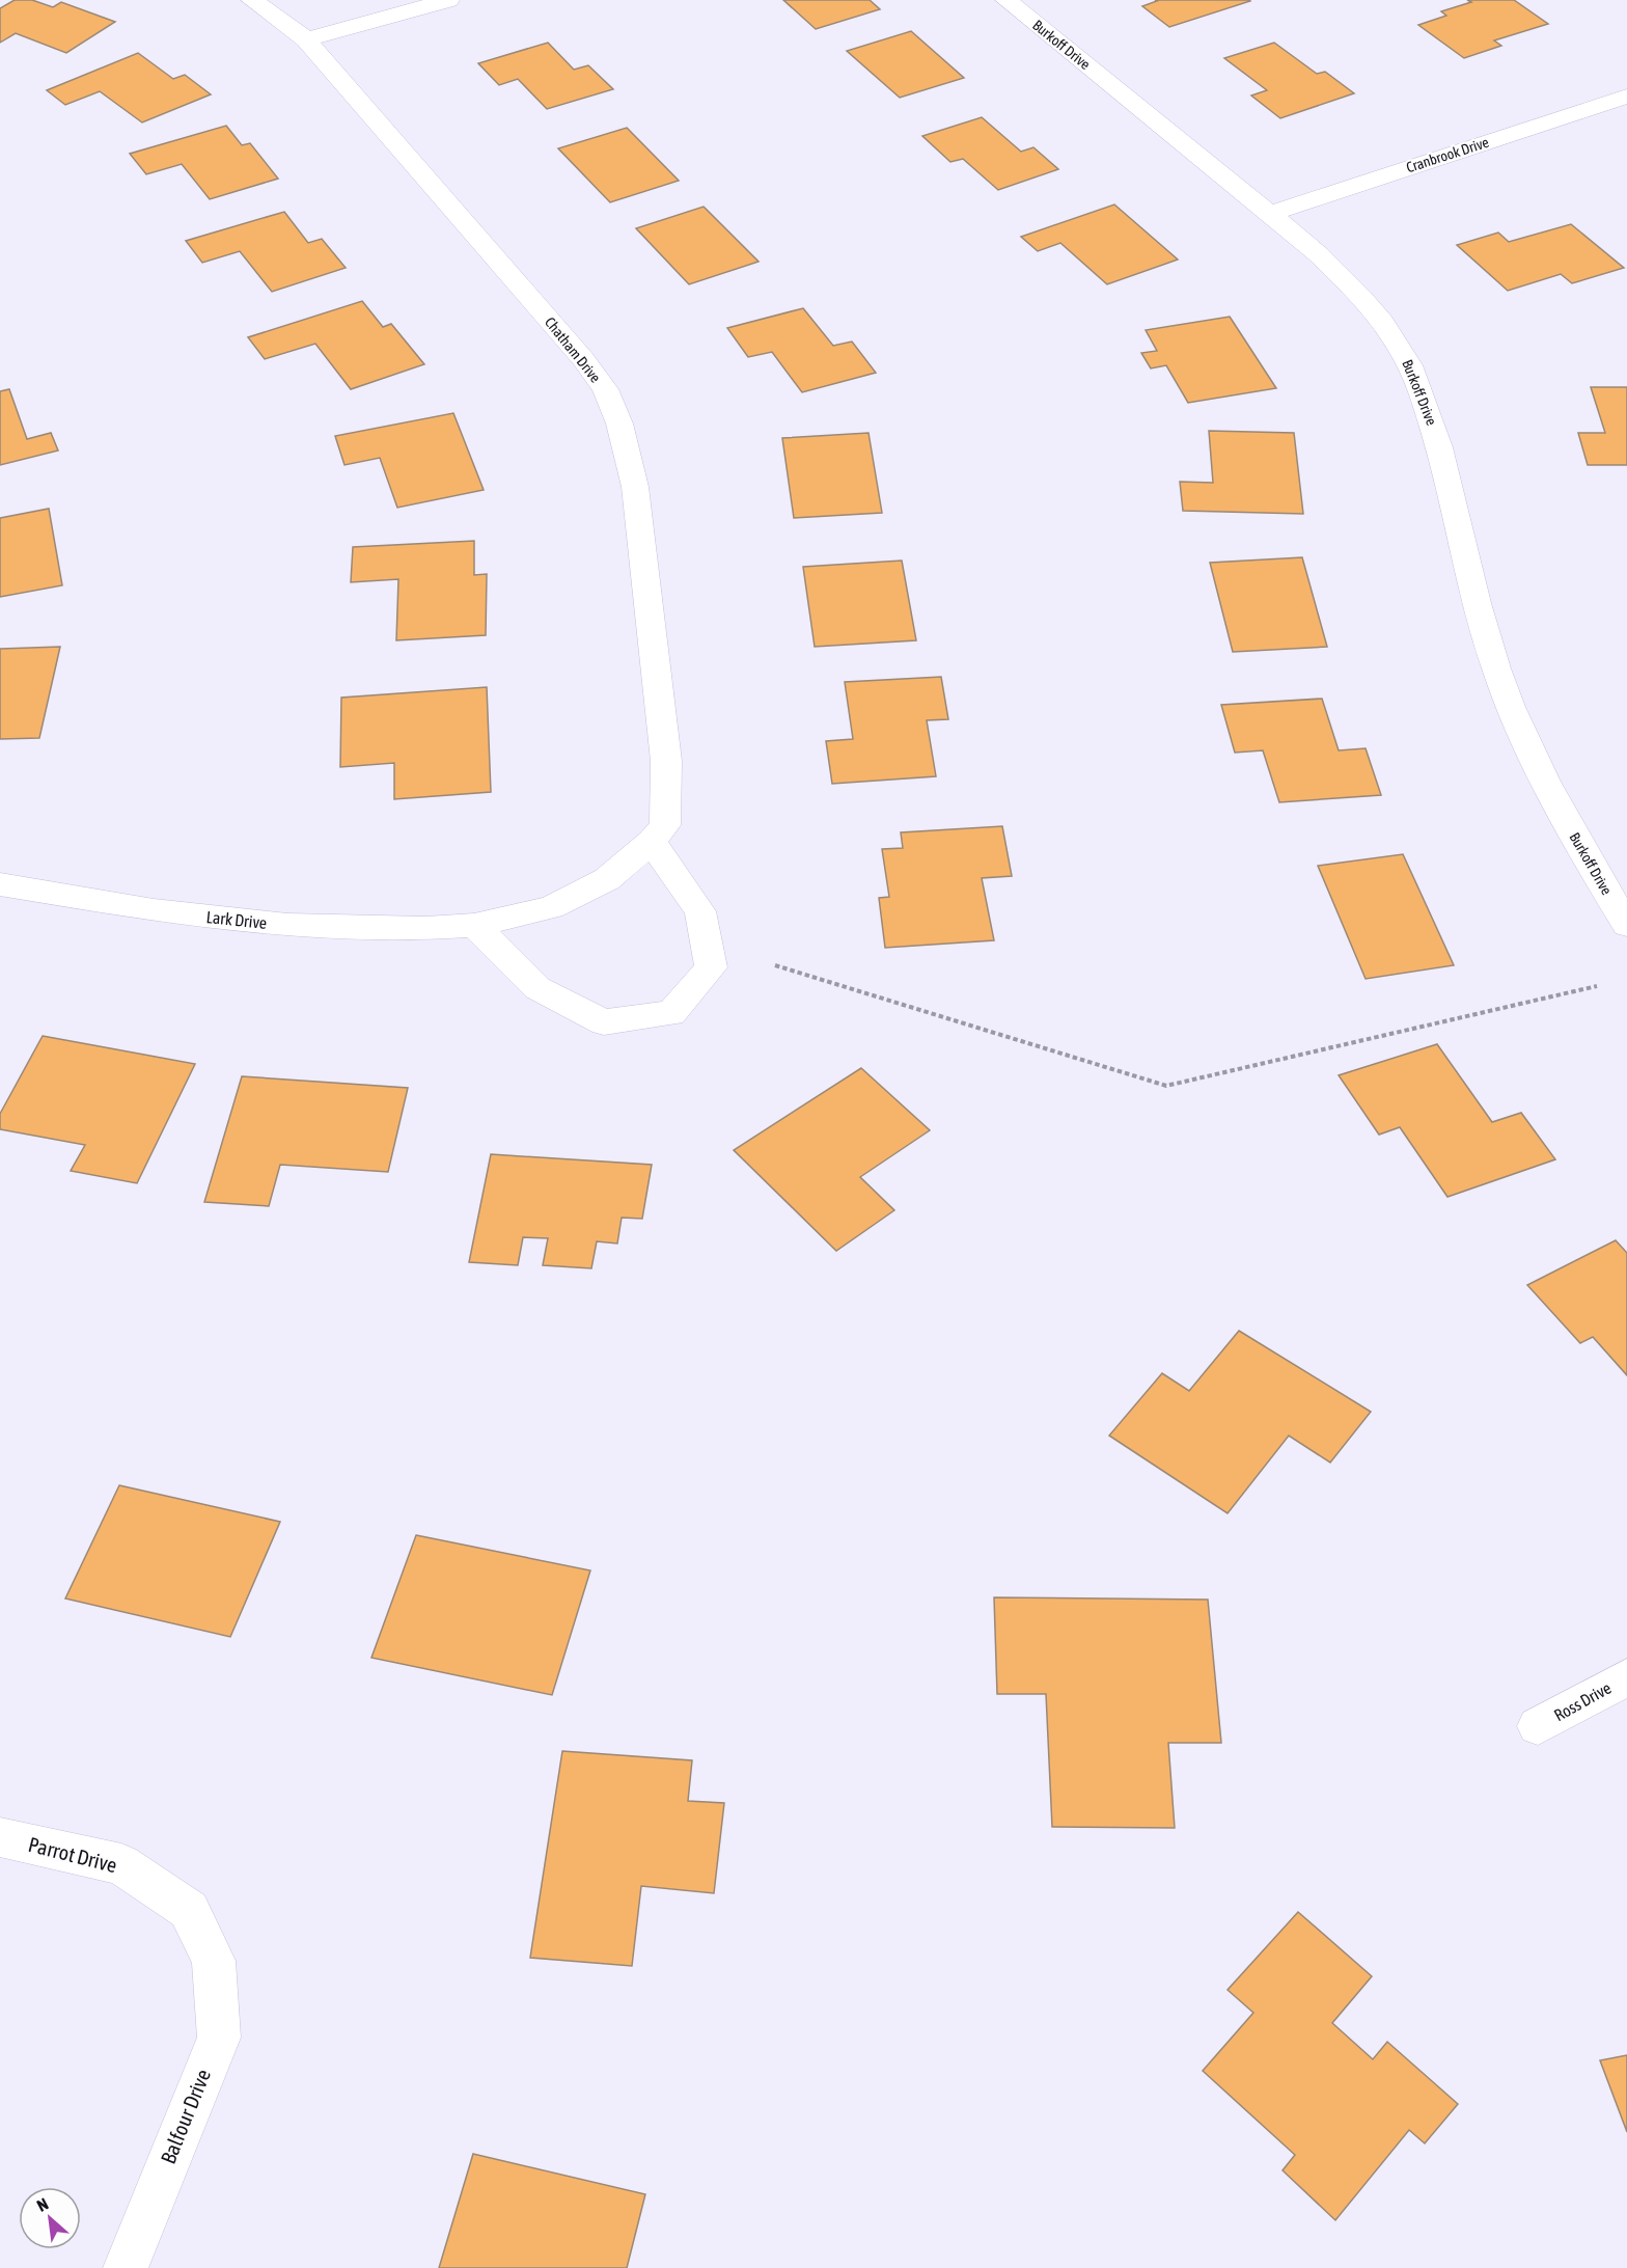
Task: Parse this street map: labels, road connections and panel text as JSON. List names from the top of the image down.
{
  "streets": {
    "street": [
      "Burkoff Drive",
      "Cranbrook Drive",
      "Chatham Drive",
      "Lark Drive",
      "Ross Drive",
      "Parrot Drive",
      "Balfour Drive"
    ]
  },
  "crossings": [
    ["Burkoff Drive", "Cranbrook Drive"],
    ["Chatham Drive", "Lark Drive"],
    ["Parrot Drive", "Balfour Drive"]
  ],
  "north": "top left"
}
